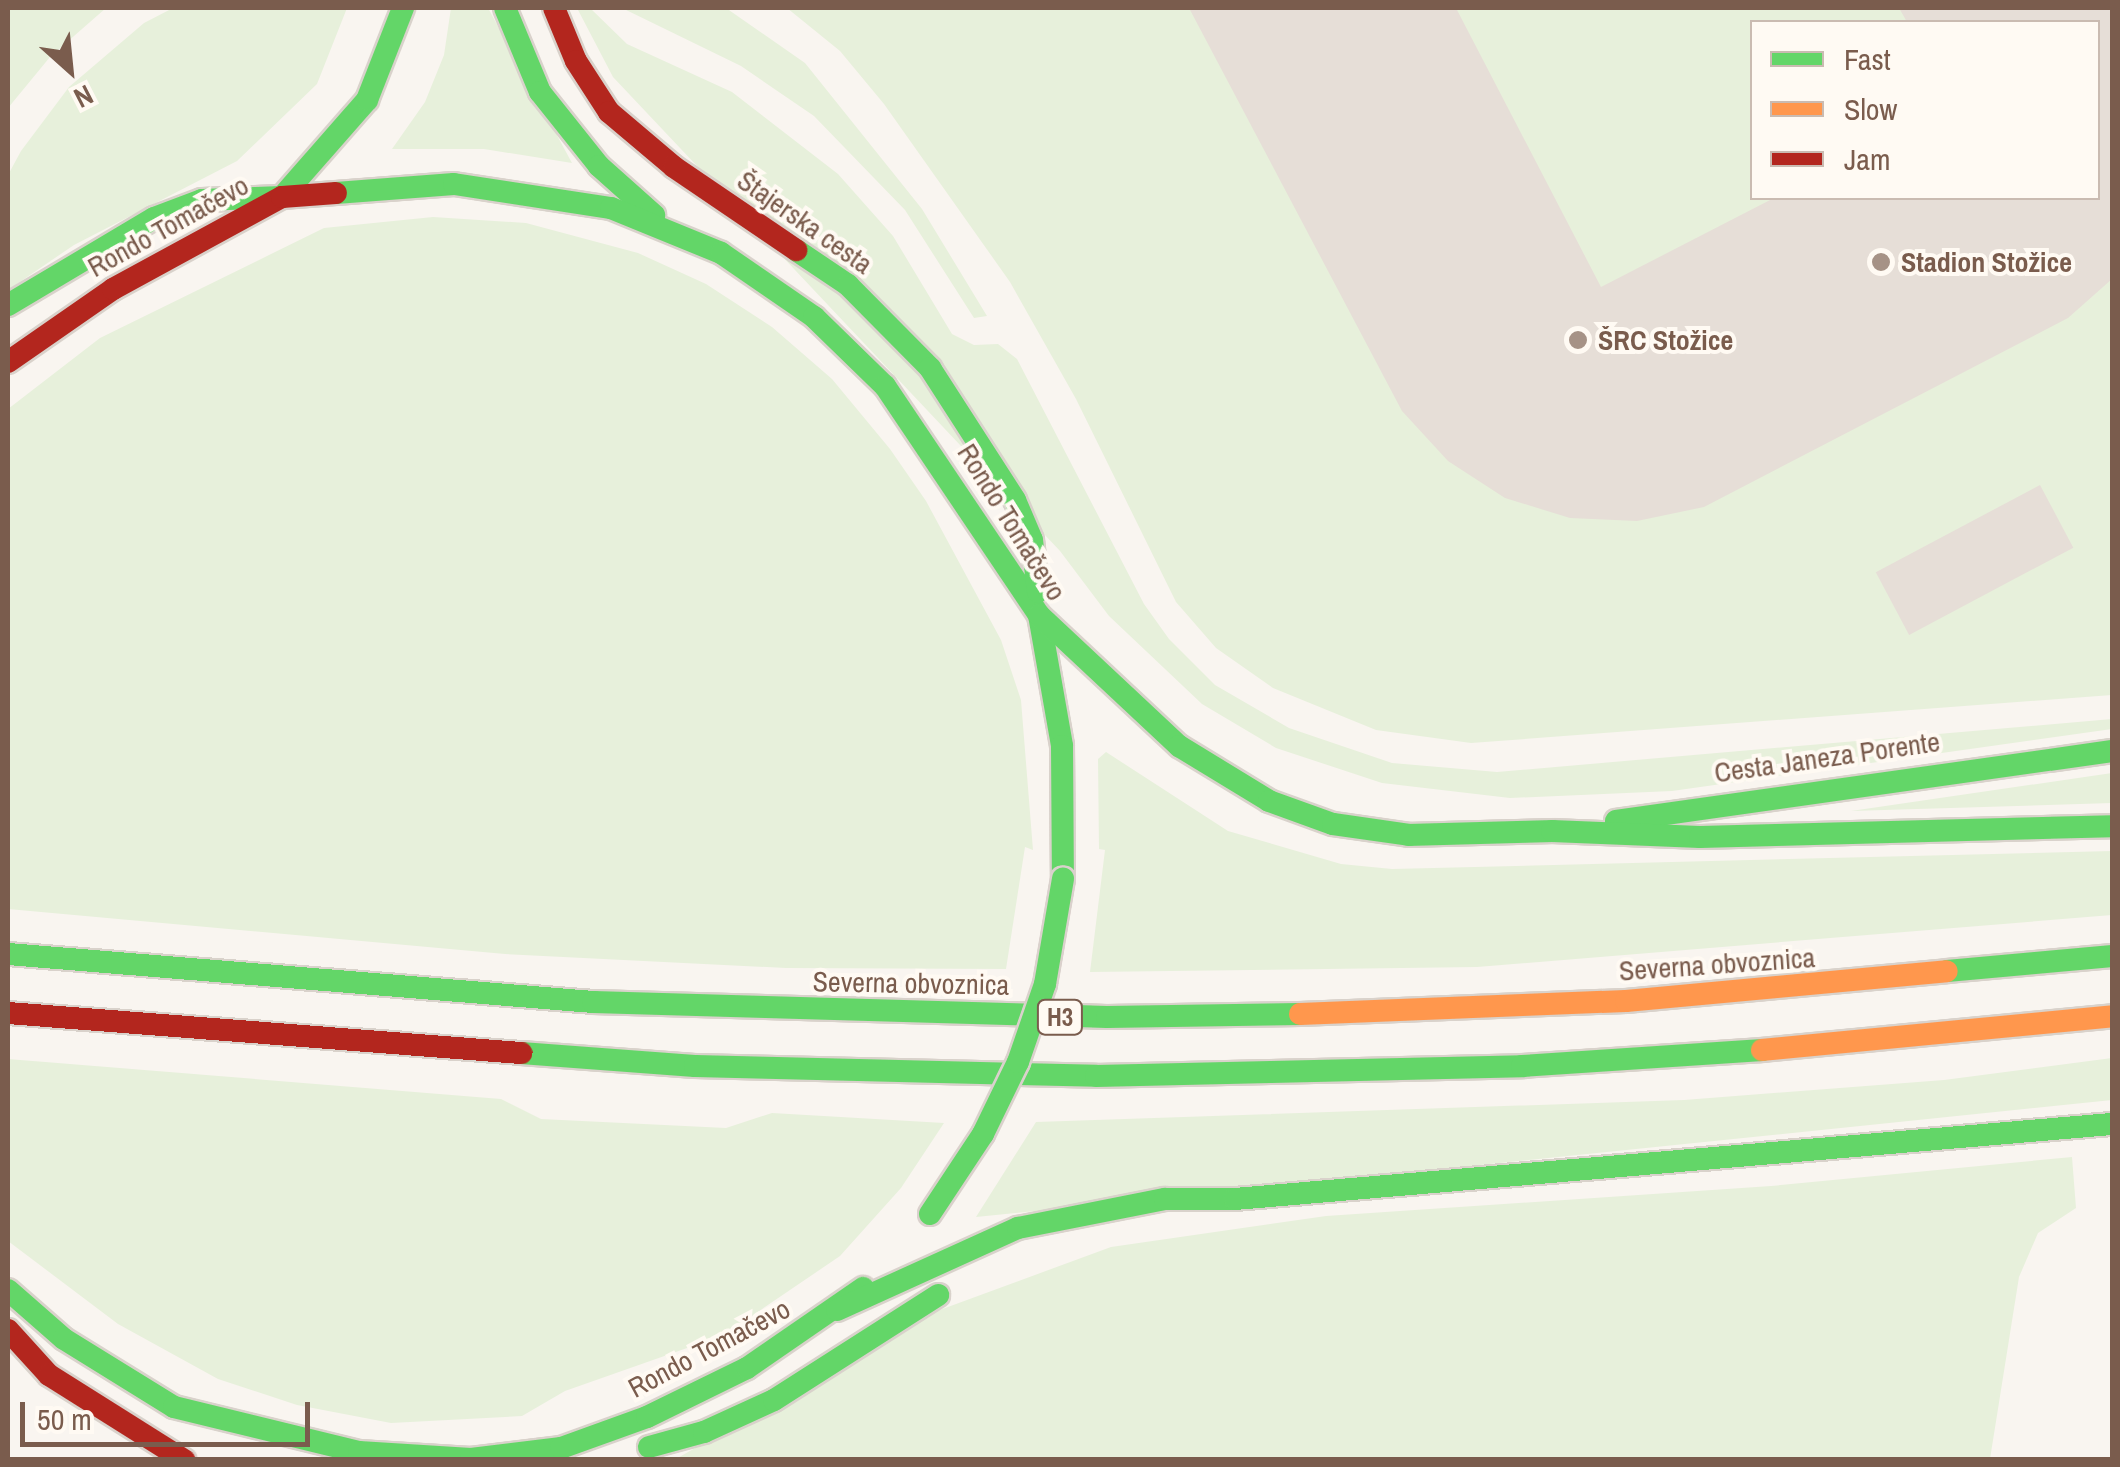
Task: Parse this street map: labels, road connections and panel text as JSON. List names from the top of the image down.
{
  "streets": {
    "main road": [
      "Štajerska cesta",
      "Rondo Tomačevo",
      "Cesta Janeza Porente",
      "Severna obvoznica",
      "H3"
    ]
  },
  "crossings": [
    ["Štajerska cesta", "Rondo Tomačevo"]
  ],
  "places": ["Stadion Stožice", "ŠRC Stožice"],
  "legend": ["Fast", "Slow", "Jam"],
  "scale_bar": "50 m",
  "north": "bottom right"
}
